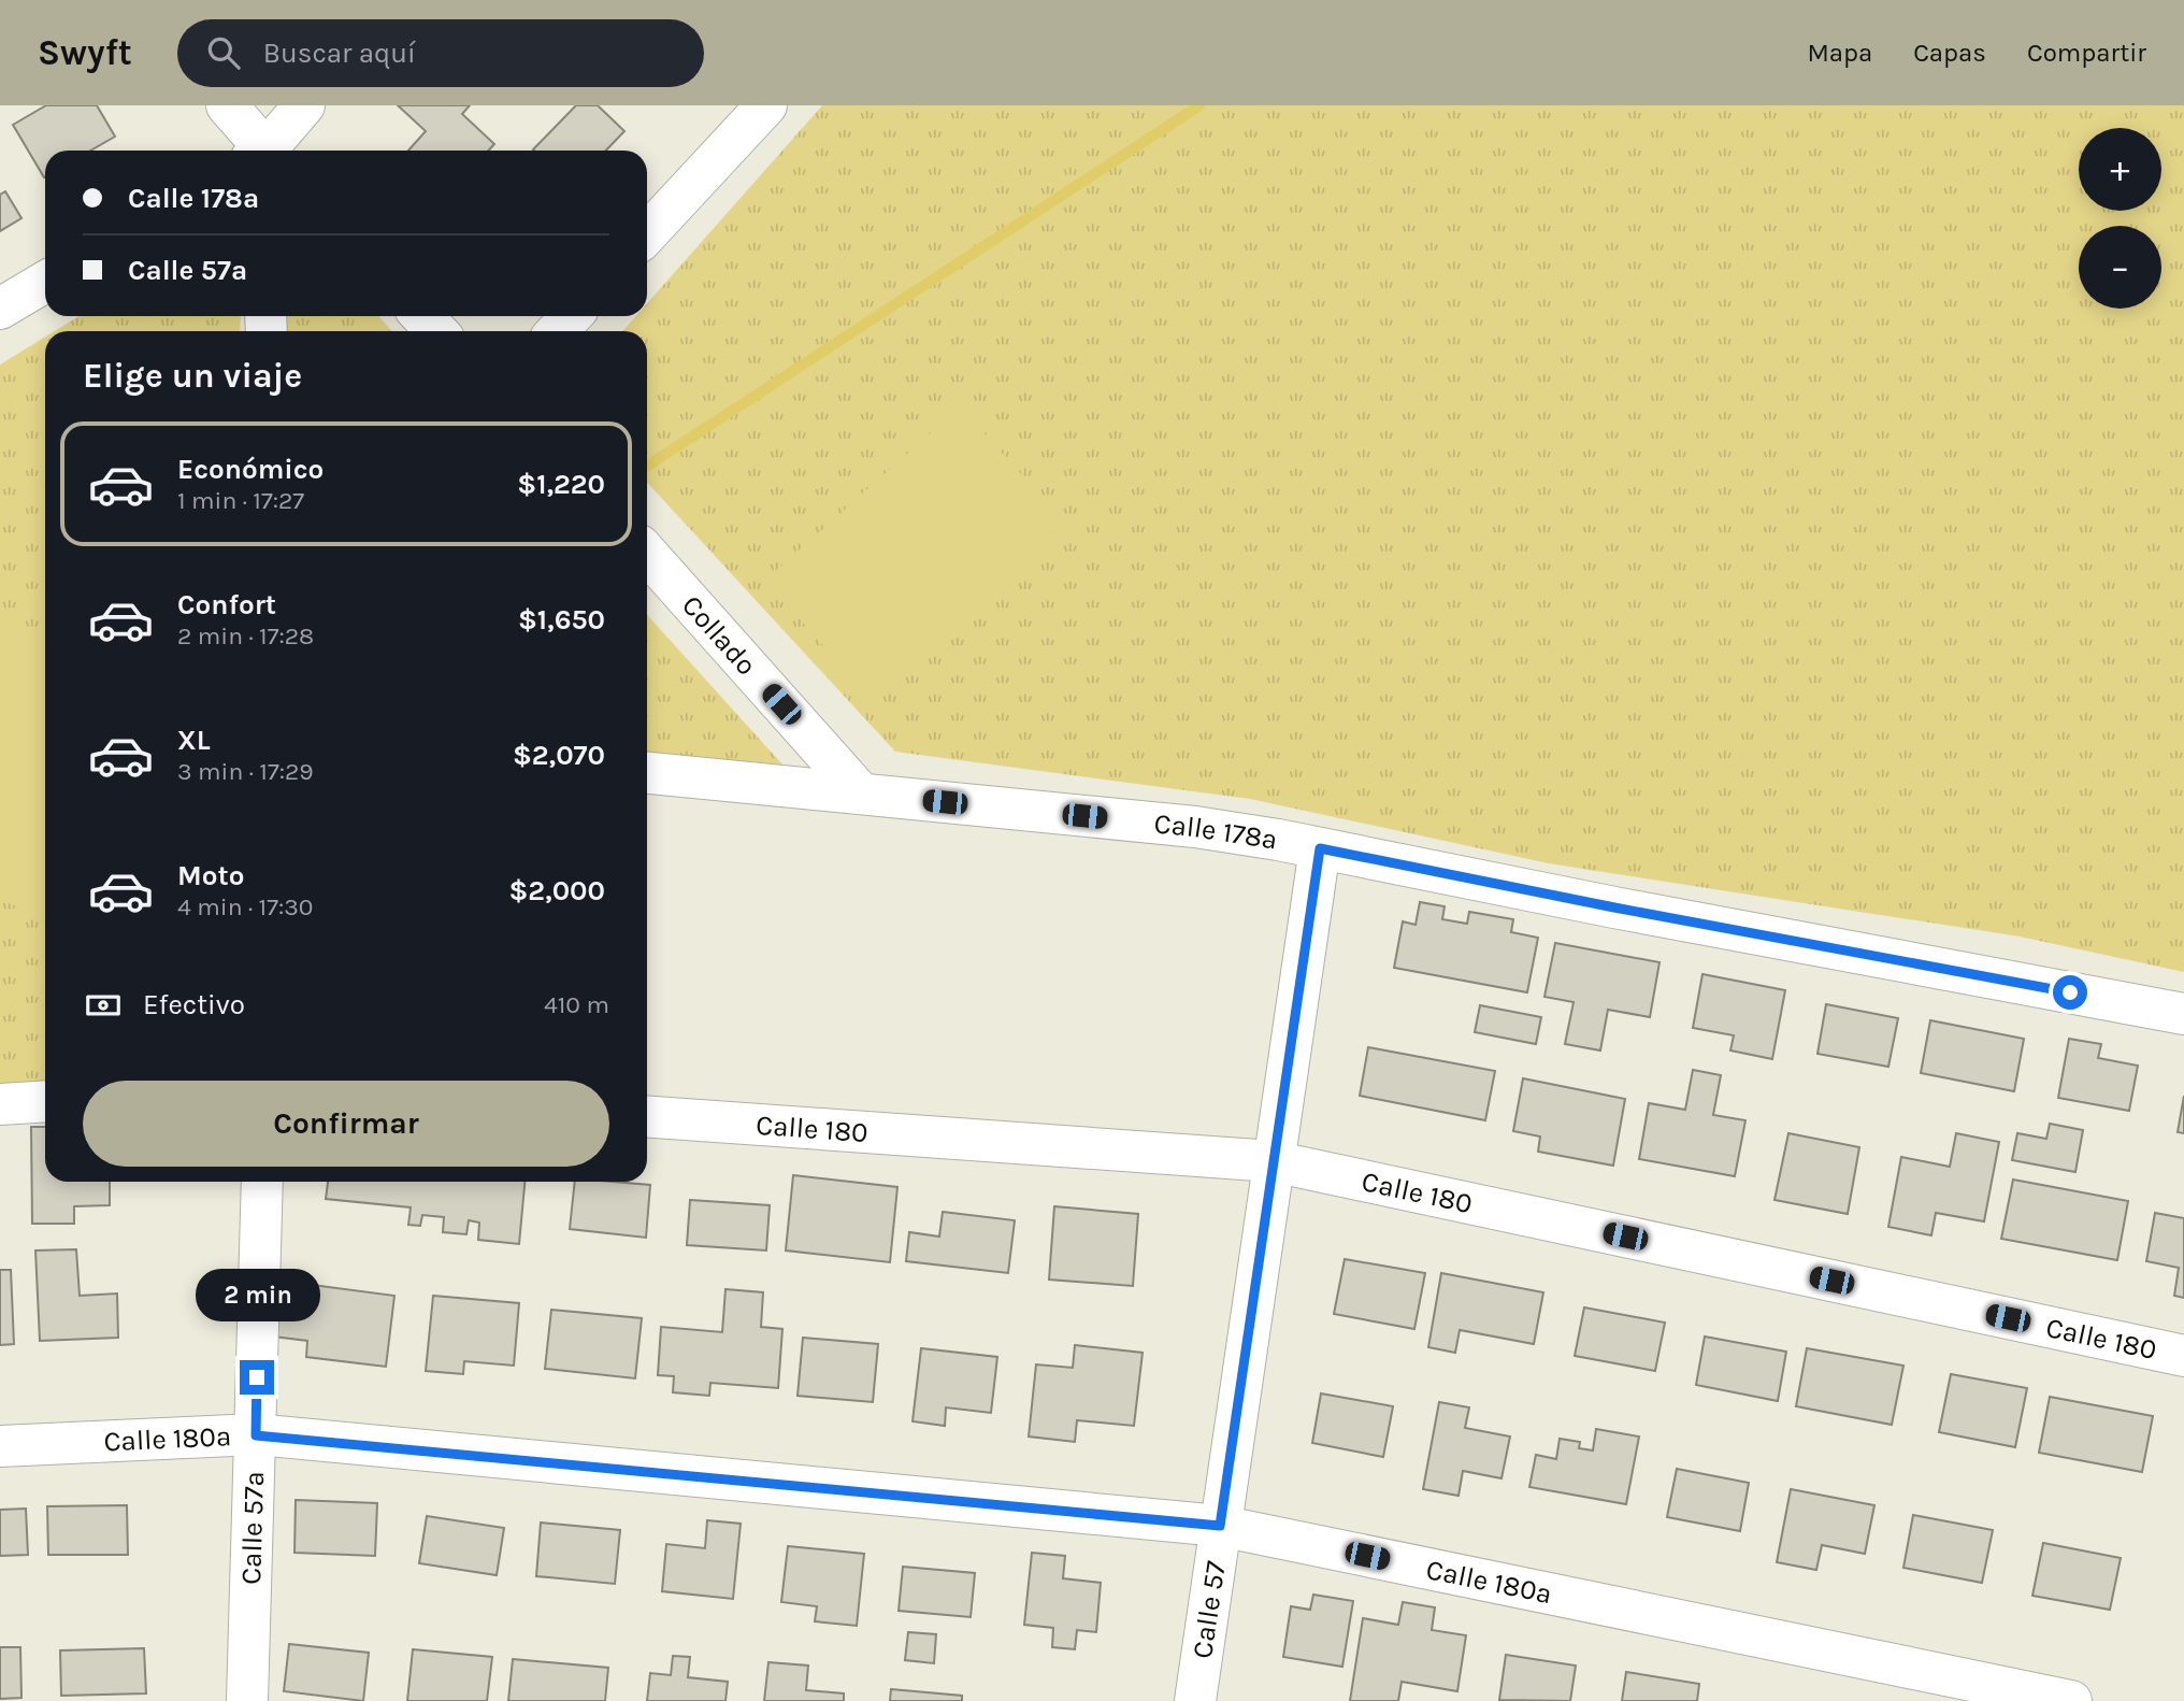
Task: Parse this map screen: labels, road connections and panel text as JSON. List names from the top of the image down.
{
  "streets": {
    "street": [
      "Collado",
      "Calle 178a",
      "Calle 180",
      "Calle 180a",
      "Calle 57a",
      "Calle 57"
    ]
  },
  "crossings": [
    ["Collado", "Calle 178a"],
    ["Calle 178a", "Calle 57"],
    ["Calle 180", "Calle 57"],
    ["Calle 180a", "Calle 57a"],
    ["Calle 180a", "Calle 57"]
  ],
  "page": {
    "header": "Swyft",
    "search": "Buscar aquí",
    "nav": ["Mapa", "Capas", "Compartir"],
    "map_buttons": ["+", "−"],
    "banner": ["Calle 178a", "Calle 57a"],
    "heading": "Elige un viaje",
    "list": [
      {
        "name": "Económico",
        "note": "1 min · 17:27",
        "value": "$1,220"
      },
      {
        "name": "Confort",
        "note": "2 min · 17:28",
        "value": "$1,650"
      },
      {
        "name": "XL",
        "note": "3 min · 17:29",
        "value": "$2,070"
      },
      {
        "name": "Moto",
        "note": "4 min · 17:30",
        "value": "$2,000"
      }
    ],
    "pay": ["Efectivo", "410 m"],
    "buttons": "Confirmar",
    "bubble": "2 min"
  }
}
